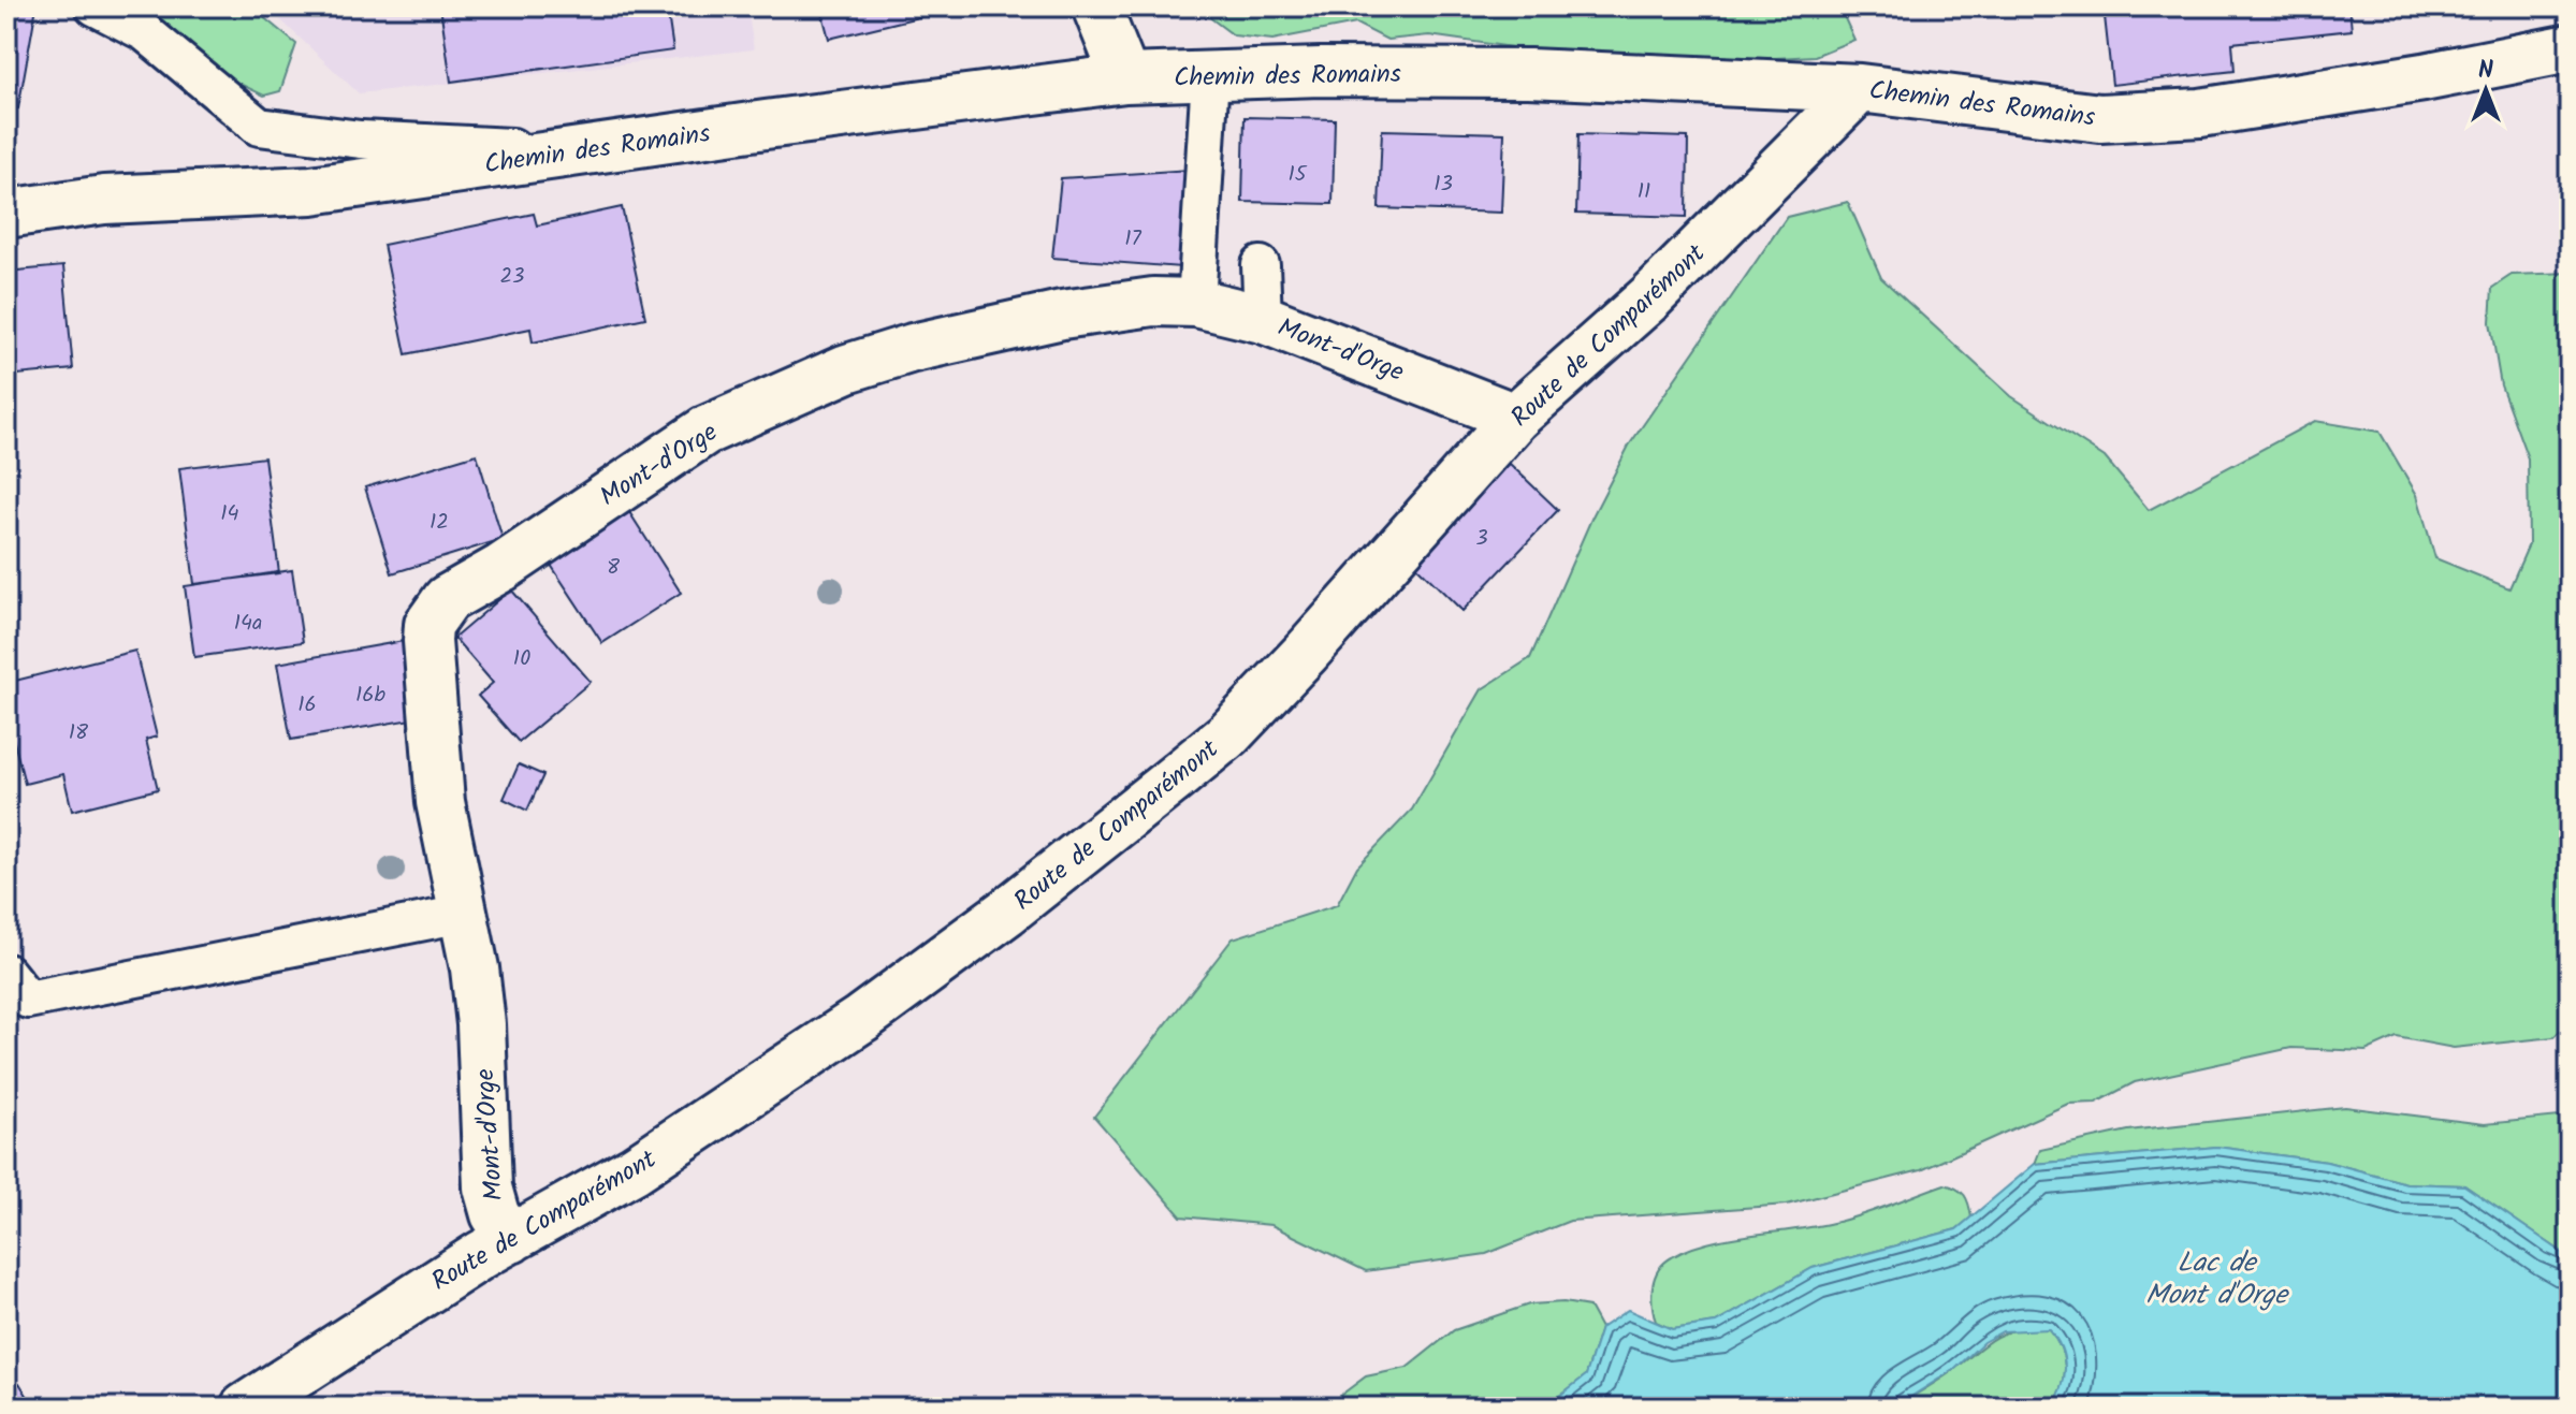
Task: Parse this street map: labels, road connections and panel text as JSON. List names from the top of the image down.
{
  "streets": {
    "street": ["Chemin des Romains", "Route de Comparémont", "Mont-d'Orge"]
  },
  "crossings": [
    ["Chemin des Romains", "Route de Comparémont"],
    ["Route de Comparémont", "Mont-d'Orge"]
  ],
  "water": ["Lac de Mont d'Orge"],
  "house_numbers": [
    "15",
    "13",
    "11",
    "17",
    "23",
    "14",
    "12",
    "3",
    "8",
    "14a",
    "10",
    "16b",
    "16",
    "18"
  ],
  "north": "top"
}
